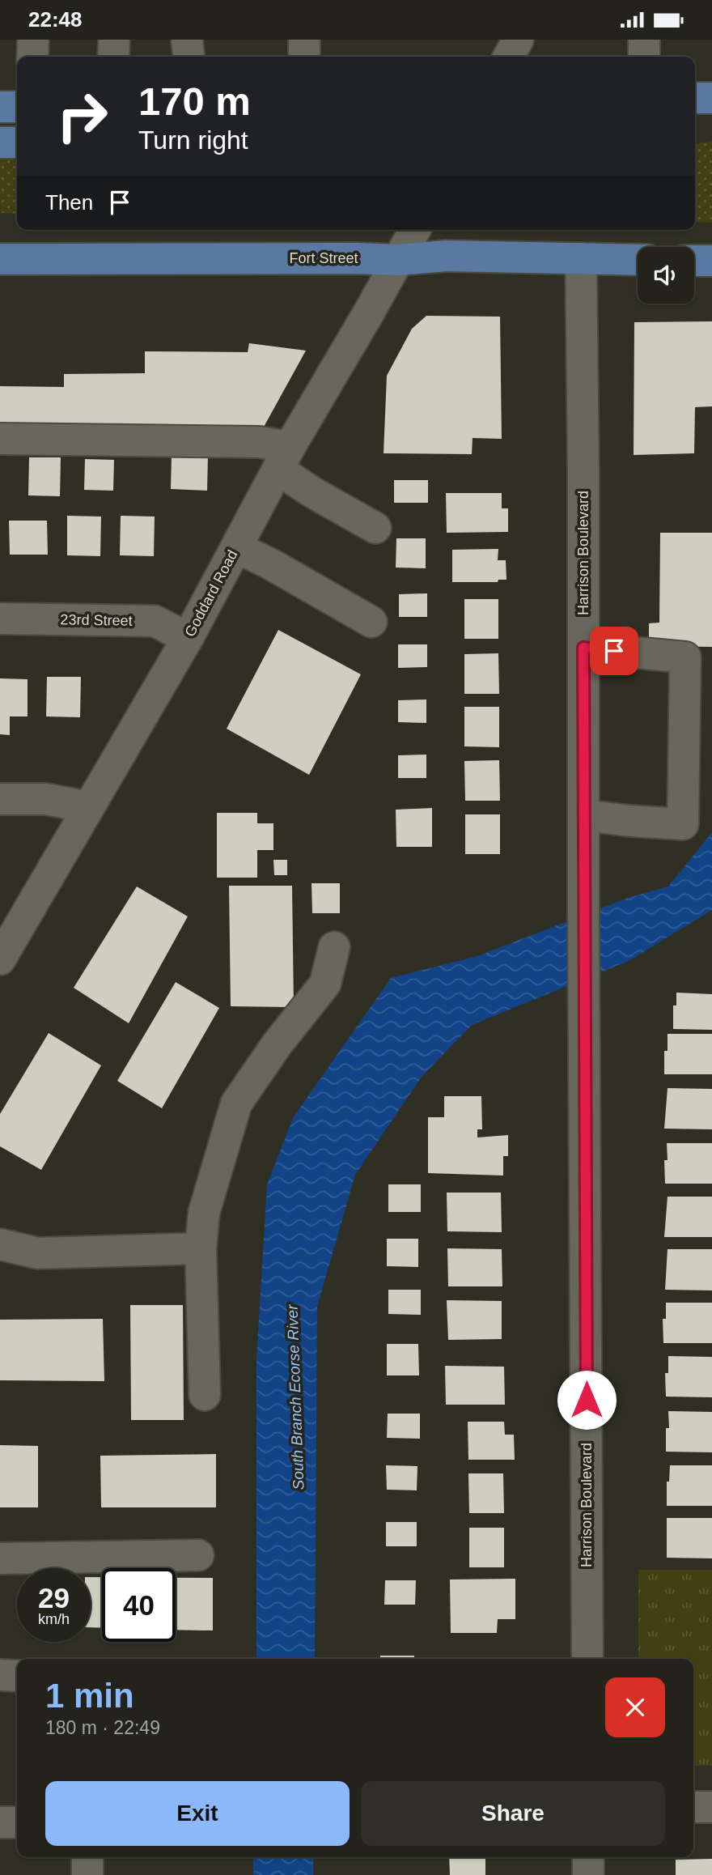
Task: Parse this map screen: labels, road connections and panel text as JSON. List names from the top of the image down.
{
  "streets": {
    "main road": ["Fort Street"],
    "street": ["Harrison Boulevard", "Goddard Road", "23rd Street"]
  },
  "crossings": [
    ["Fort Street", "Harrison Boulevard"],
    ["Fort Street", "Goddard Road"],
    ["Goddard Road", "23rd Street"]
  ],
  "water": ["South Branch Ecorse River"],
  "page": {
    "status": "22:48",
    "turn": ["170 m", "Turn right"],
    "then": "Then",
    "speed": "29 km/h",
    "limit": "40",
    "heading": ["1 min", "180 m · 22:49"],
    "buttons": ["Exit", "Share"]
  }
}
